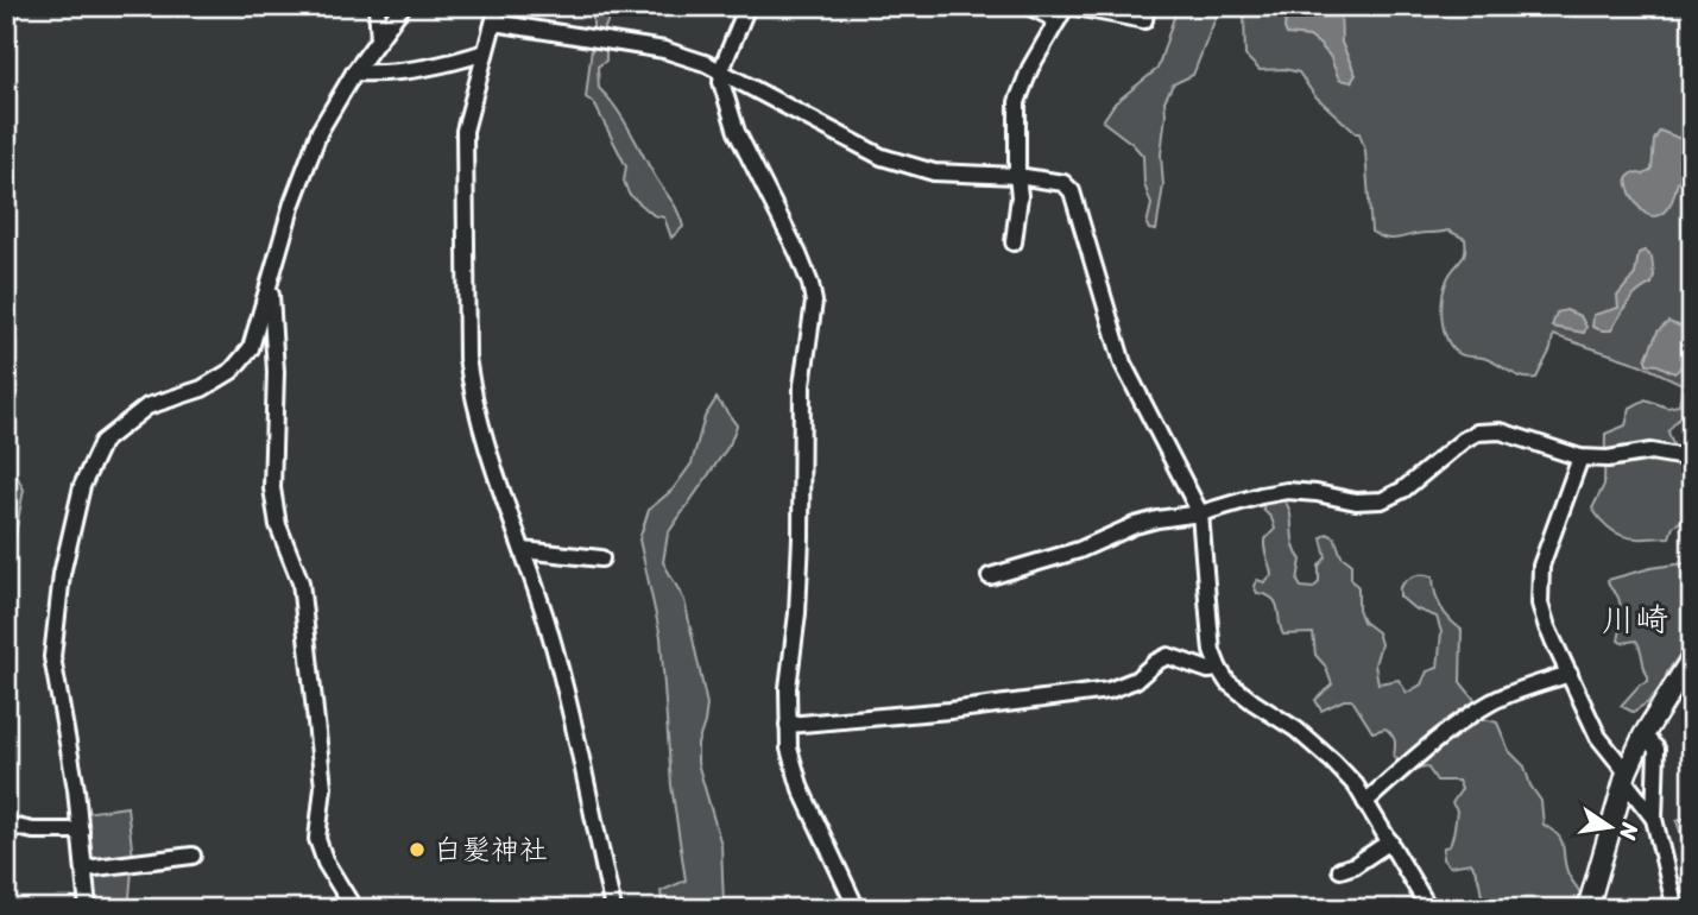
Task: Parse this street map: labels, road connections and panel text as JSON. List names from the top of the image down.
{
  "districts": ["川崎"],
  "places": ["白髪神社"],
  "north": "right"
}
